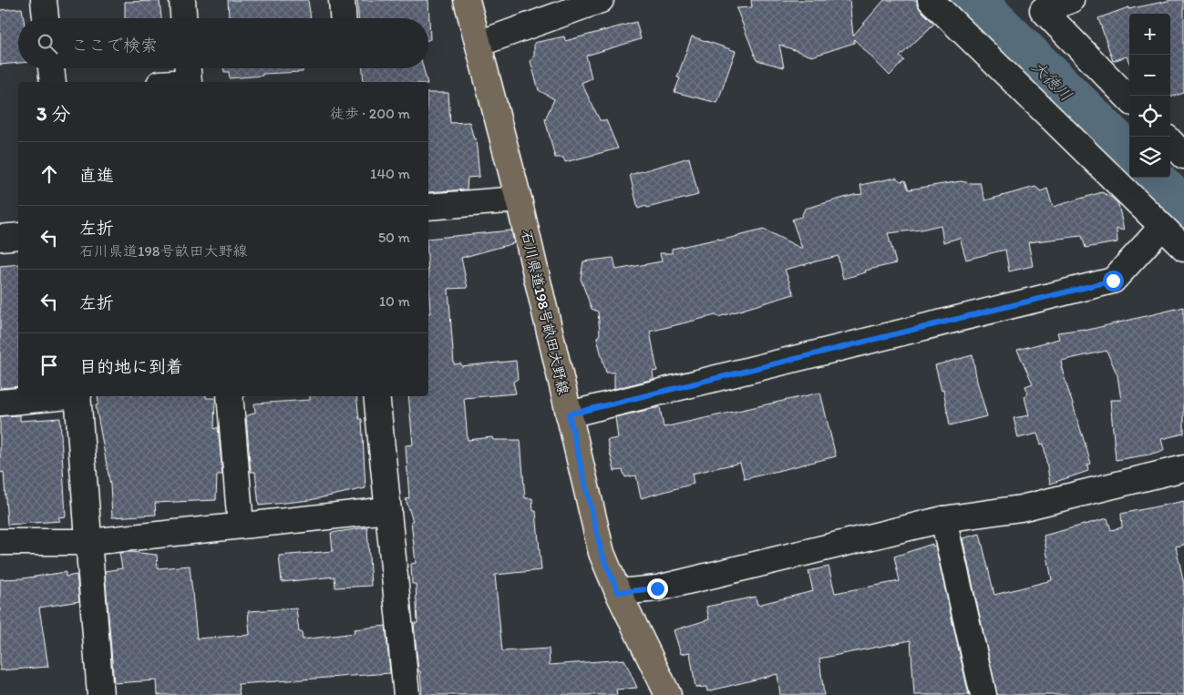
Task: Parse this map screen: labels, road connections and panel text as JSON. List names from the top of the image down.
{
  "streets": {
    "main road": ["石川県道198号畝田大野線"]
  },
  "water": ["大徳川"],
  "page": {
    "map_buttons": ["+", "−"],
    "search": "ここで検索",
    "heading": ["3 分", "徒歩 · 200 m"],
    "list": [
      ["直進", "140 m"],
      ["左折", "石川県道198号畝田大野線", "50 m"],
      ["左折", "10 m"],
      "目的地に到着"
    ]
  }
}
